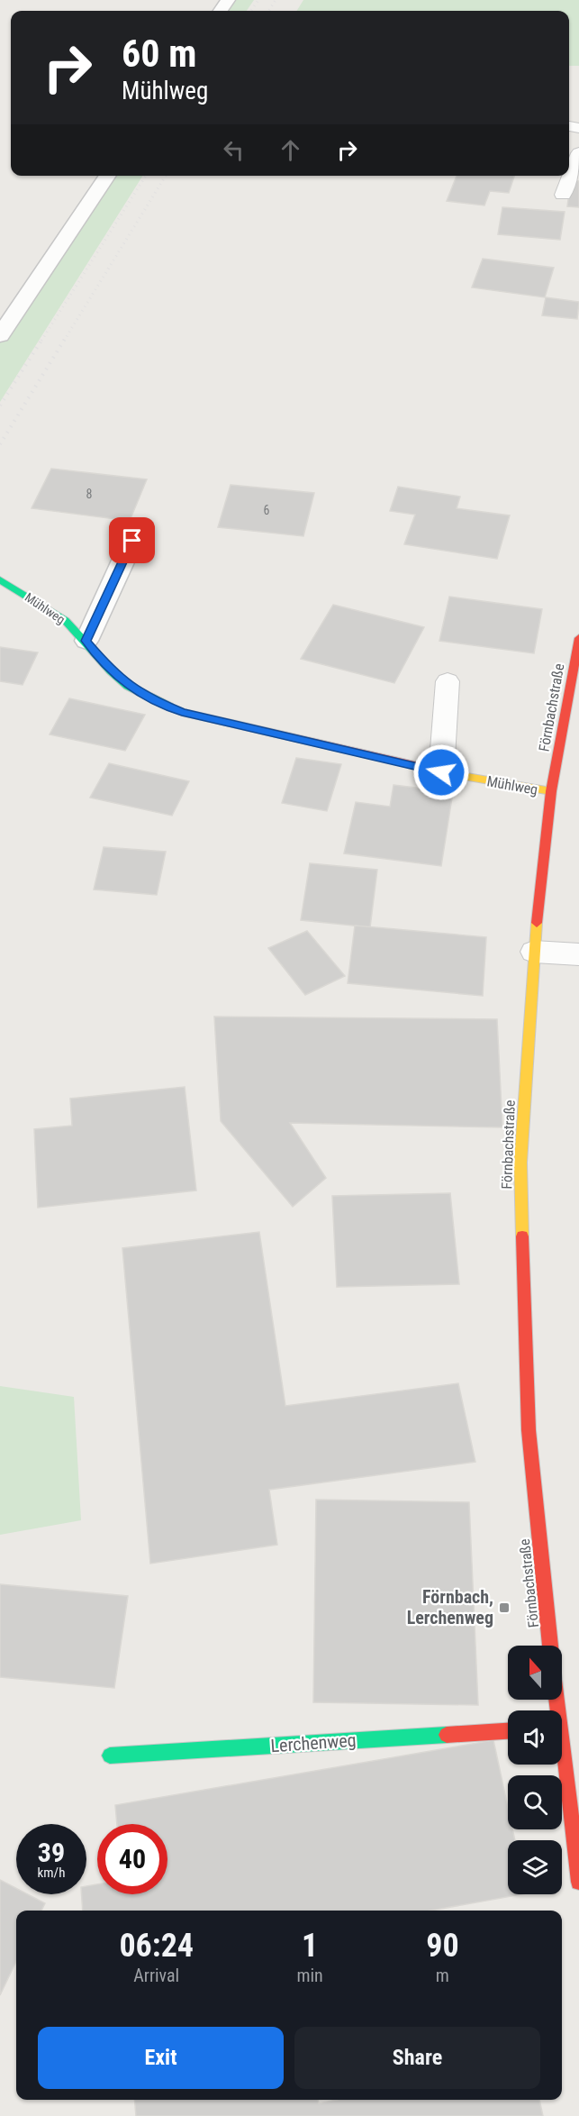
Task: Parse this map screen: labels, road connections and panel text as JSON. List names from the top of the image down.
{
  "streets": {
    "street": ["Mühlweg", "Förnbachstraße", "Lerchenweg"]
  },
  "crossings": [
    ["Mühlweg", "Förnbachstraße"]
  ],
  "places": {
    "transit": ["Förnbach, Lerchenweg"]
  },
  "house_numbers": ["8", "6"],
  "north": "top",
  "page": {
    "turn": ["60 m", "Mühlweg"],
    "speed": "39 km/h",
    "limit": "40",
    "eta": [
      "06:24",
      "Arrival",
      "1",
      "min",
      "90",
      "m"
    ],
    "buttons": ["Exit", "Share"]
  }
}
